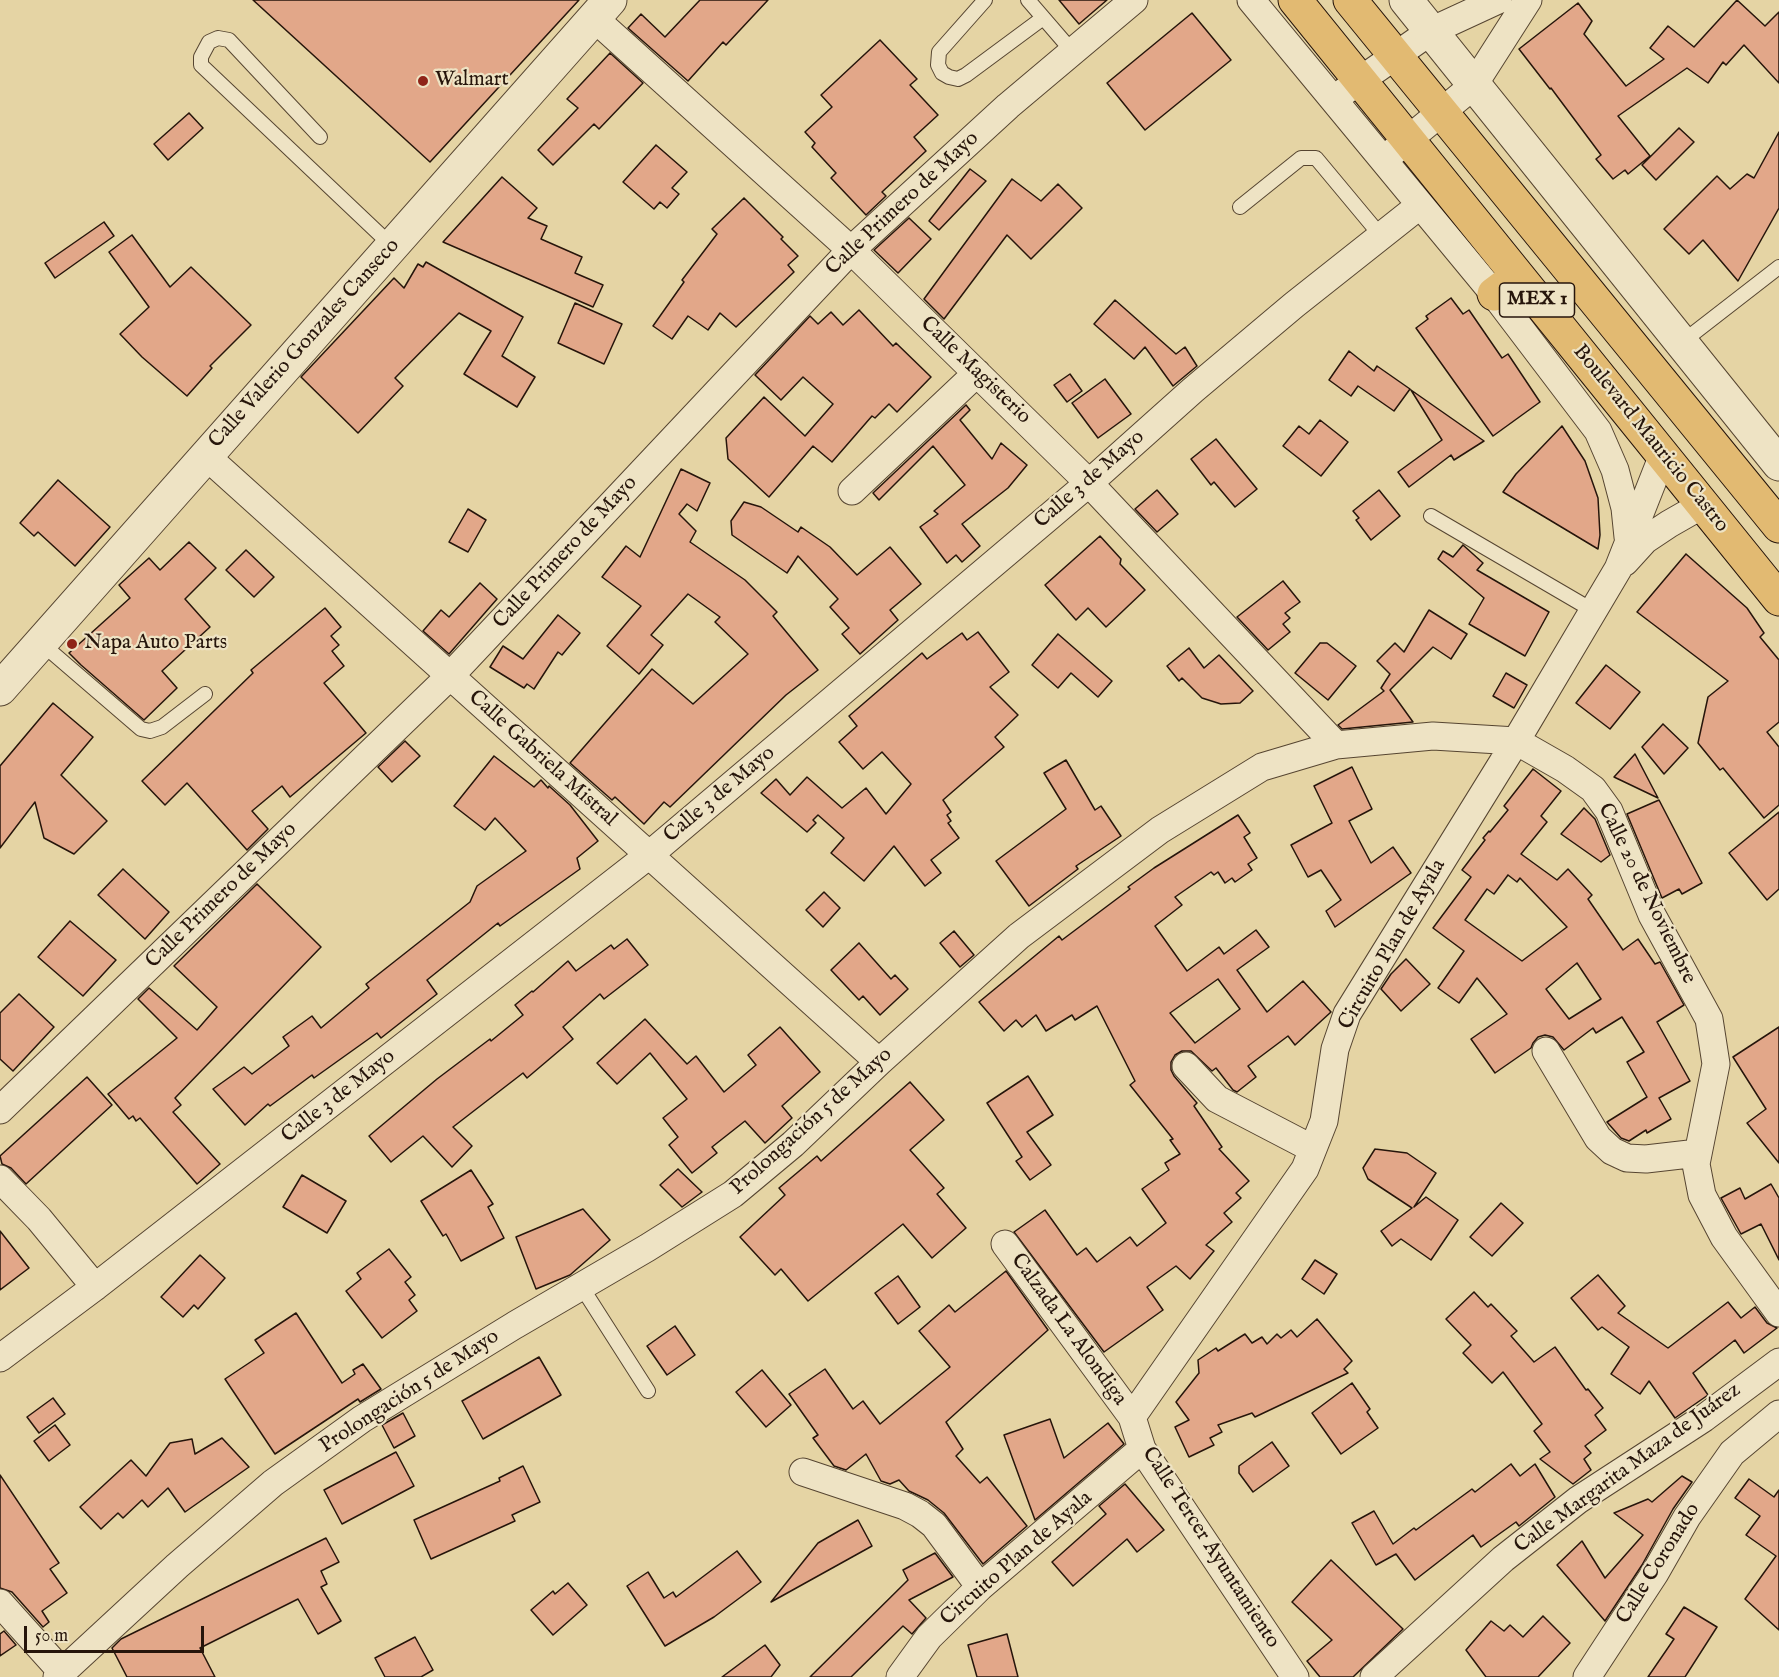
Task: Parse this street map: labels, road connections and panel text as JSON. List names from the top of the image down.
{
  "streets": {
    "main road": ["MEX 1", "Boulevard Mauricio Castro"],
    "street": [
      "Calle Primero de Mayo",
      "Calle Valerio Gonzales Canseco",
      "Calle Magisterio",
      "Calle 3 de Mayo",
      "Calle Gabriela Mistral",
      "Calle 20 de Noviembre",
      "Circuito Plan de Ayala",
      "Prolongación 5 de Mayo",
      "Calzada La Alondiga",
      "Calle Margarita Maza de Juárez",
      "Calle Tercer Ayuntamiento",
      "Calle Coronado"
    ]
  },
  "crossings": [
    ["Calle Primero de Mayo", "Calle Magisterio"],
    ["Calle Primero de Mayo", "Calle Gabriela Mistral"],
    ["Calle Valerio Gonzales Canseco", "Calle Magisterio"],
    ["Calle Valerio Gonzales Canseco", "Calle Gabriela Mistral"],
    ["Calle Magisterio", "Calle 3 de Mayo"],
    ["Calle Magisterio", "Prolongación 5 de Mayo"],
    ["Boulevard Mauricio Castro", "Circuito Plan de Ayala"],
    ["Calle 3 de Mayo", "Calle Gabriela Mistral"],
    ["Calle Gabriela Mistral", "Prolongación 5 de Mayo"],
    ["Calle 20 de Noviembre", "Circuito Plan de Ayala"],
    ["Calle 20 de Noviembre", "Prolongación 5 de Mayo"],
    ["Circuito Plan de Ayala", "Prolongación 5 de Mayo"],
    ["Circuito Plan de Ayala", "Calzada La Alondiga"],
    ["Circuito Plan de Ayala", "Calle Tercer Ayuntamiento"],
    ["Calzada La Alondiga", "Calle Tercer Ayuntamiento"]
  ],
  "places": ["Walmart", "Napa Auto Parts"],
  "scale_bar": "50 m"
}
